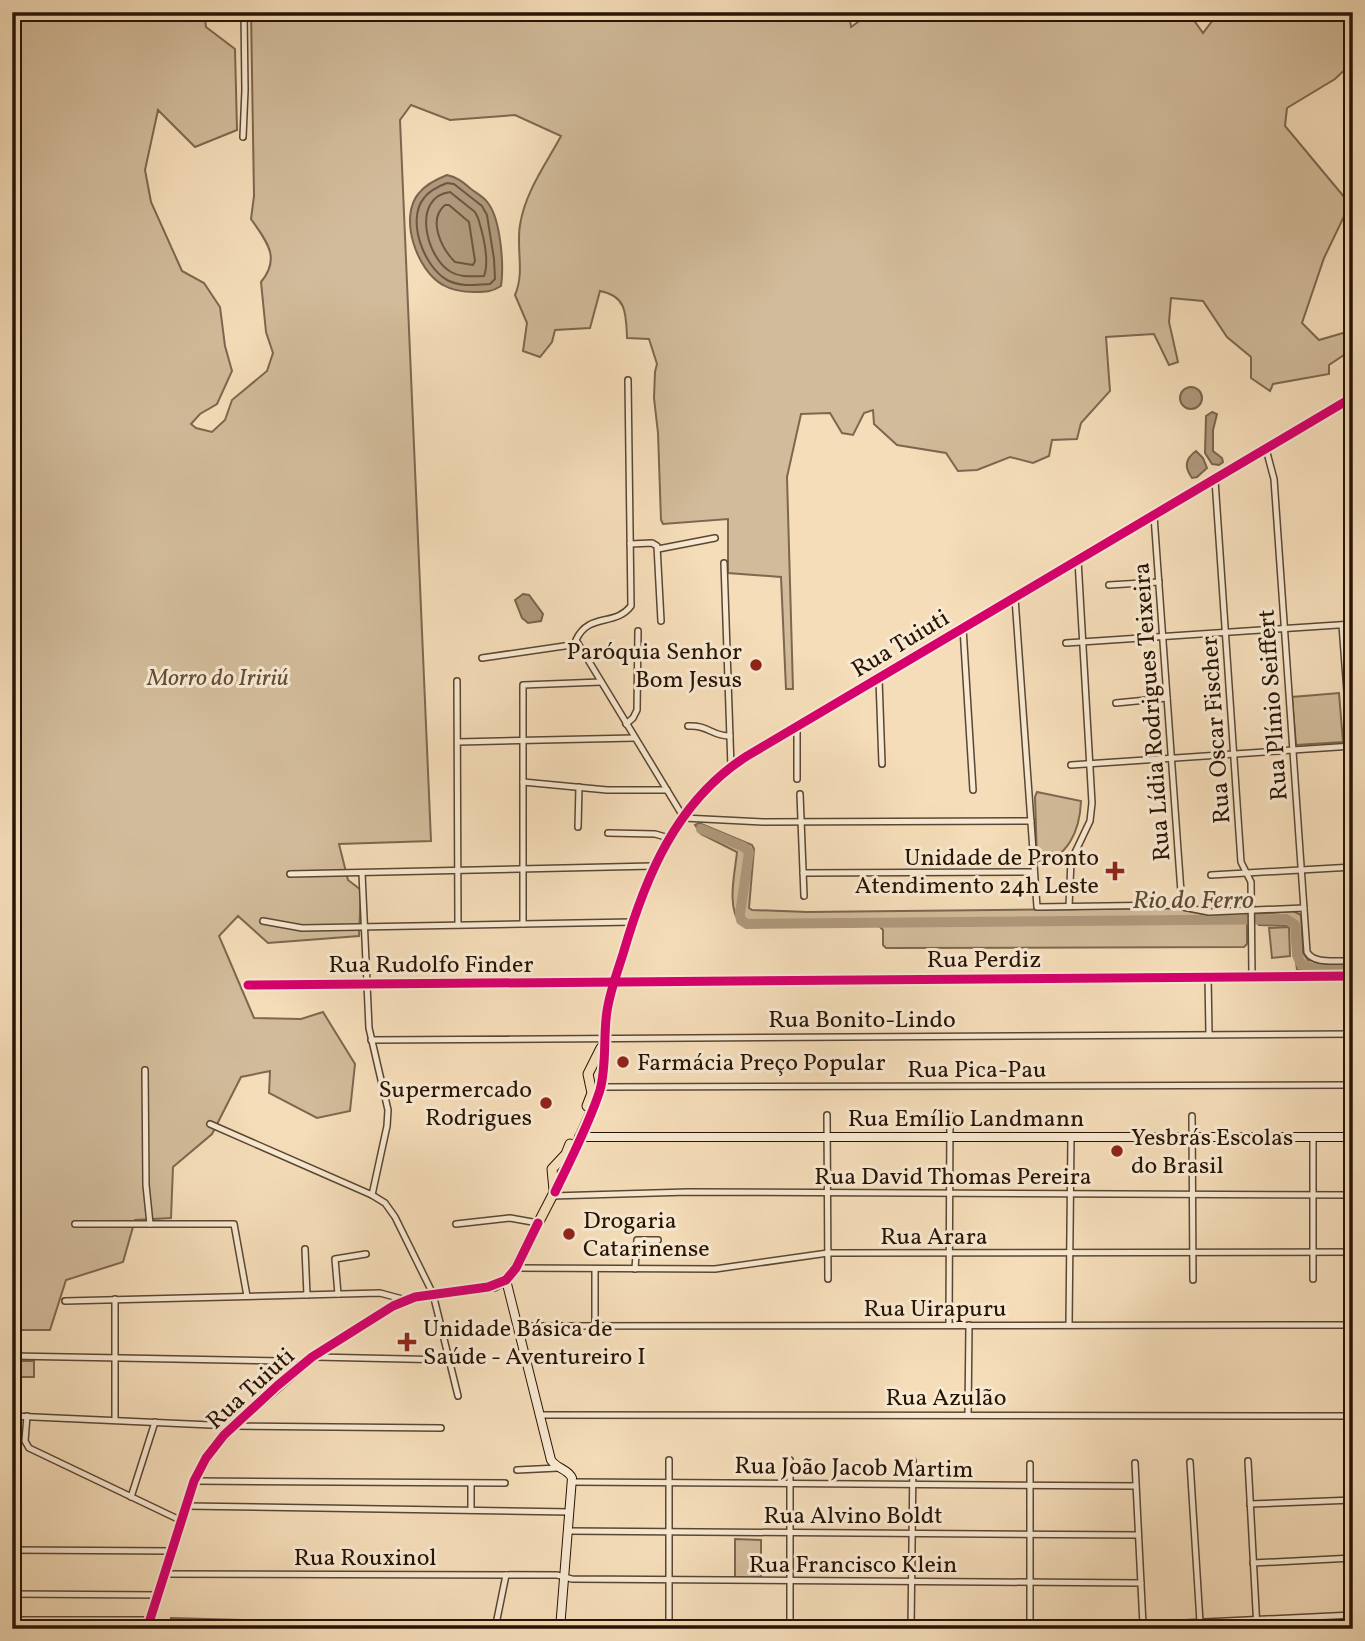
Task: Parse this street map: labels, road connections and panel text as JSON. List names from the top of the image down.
{
  "streets": {
    "main road": ["Rua Tuiuti"],
    "street": [
      "Rua Plínio Seiffert",
      "Rua Lídia Rodrigues Teixeira",
      "Rua Oscar Fischer",
      "Rua Perdiz",
      "Rua Rudolfo Finder",
      "Rua Bonito-Lindo",
      "Rua Pica-Pau",
      "Rua Emílio Landmann",
      "Rua David Thomas Pereira",
      "Rua Arara",
      "Rua Uirapuru",
      "Rua Azulão",
      "Rua João Jacob Martim",
      "Rua Alvino Boldt",
      "Rua Rouxinol",
      "Rua Francisco Klein"
    ]
  },
  "crossings": [
    ["Rua Tuiuti", "Rua Plínio Seiffert"],
    ["Rua Tuiuti", "Rua Lídia Rodrigues Teixeira"],
    ["Rua Tuiuti", "Rua Oscar Fischer"],
    ["Rua Tuiuti", "Rua Perdiz"],
    ["Rua Tuiuti", "Rua Rudolfo Finder"],
    ["Rua Tuiuti", "Rua Bonito-Lindo"],
    ["Rua Tuiuti", "Rua Pica-Pau"],
    ["Rua Tuiuti", "Rua Emílio Landmann"],
    ["Rua Tuiuti", "Rua David Thomas Pereira"],
    ["Rua Tuiuti", "Rua Arara"],
    ["Rua Tuiuti", "Rua Rouxinol"],
    ["Rua Oscar Fischer", "Rua Perdiz"],
    ["Rua Perdiz", "Rua Rudolfo Finder"],
    ["Rua Rouxinol", "Rua Francisco Klein"]
  ],
  "water": ["Rio do Ferro"],
  "parks": ["Morro do Iririú"],
  "places": {
    "other": [
      "Paróquia Senhor Bom Jesus",
      "Farmácia Preço Popular",
      "Supermercado Rodrigues",
      "Yesbrás Escolas do Brasil",
      "Drogaria Catarinense"
    ],
    "health": ["Unidade de Pronto Atendimento 24h Leste", "Unidade Básica de Saúde - Aventureiro I"]
  }
}
